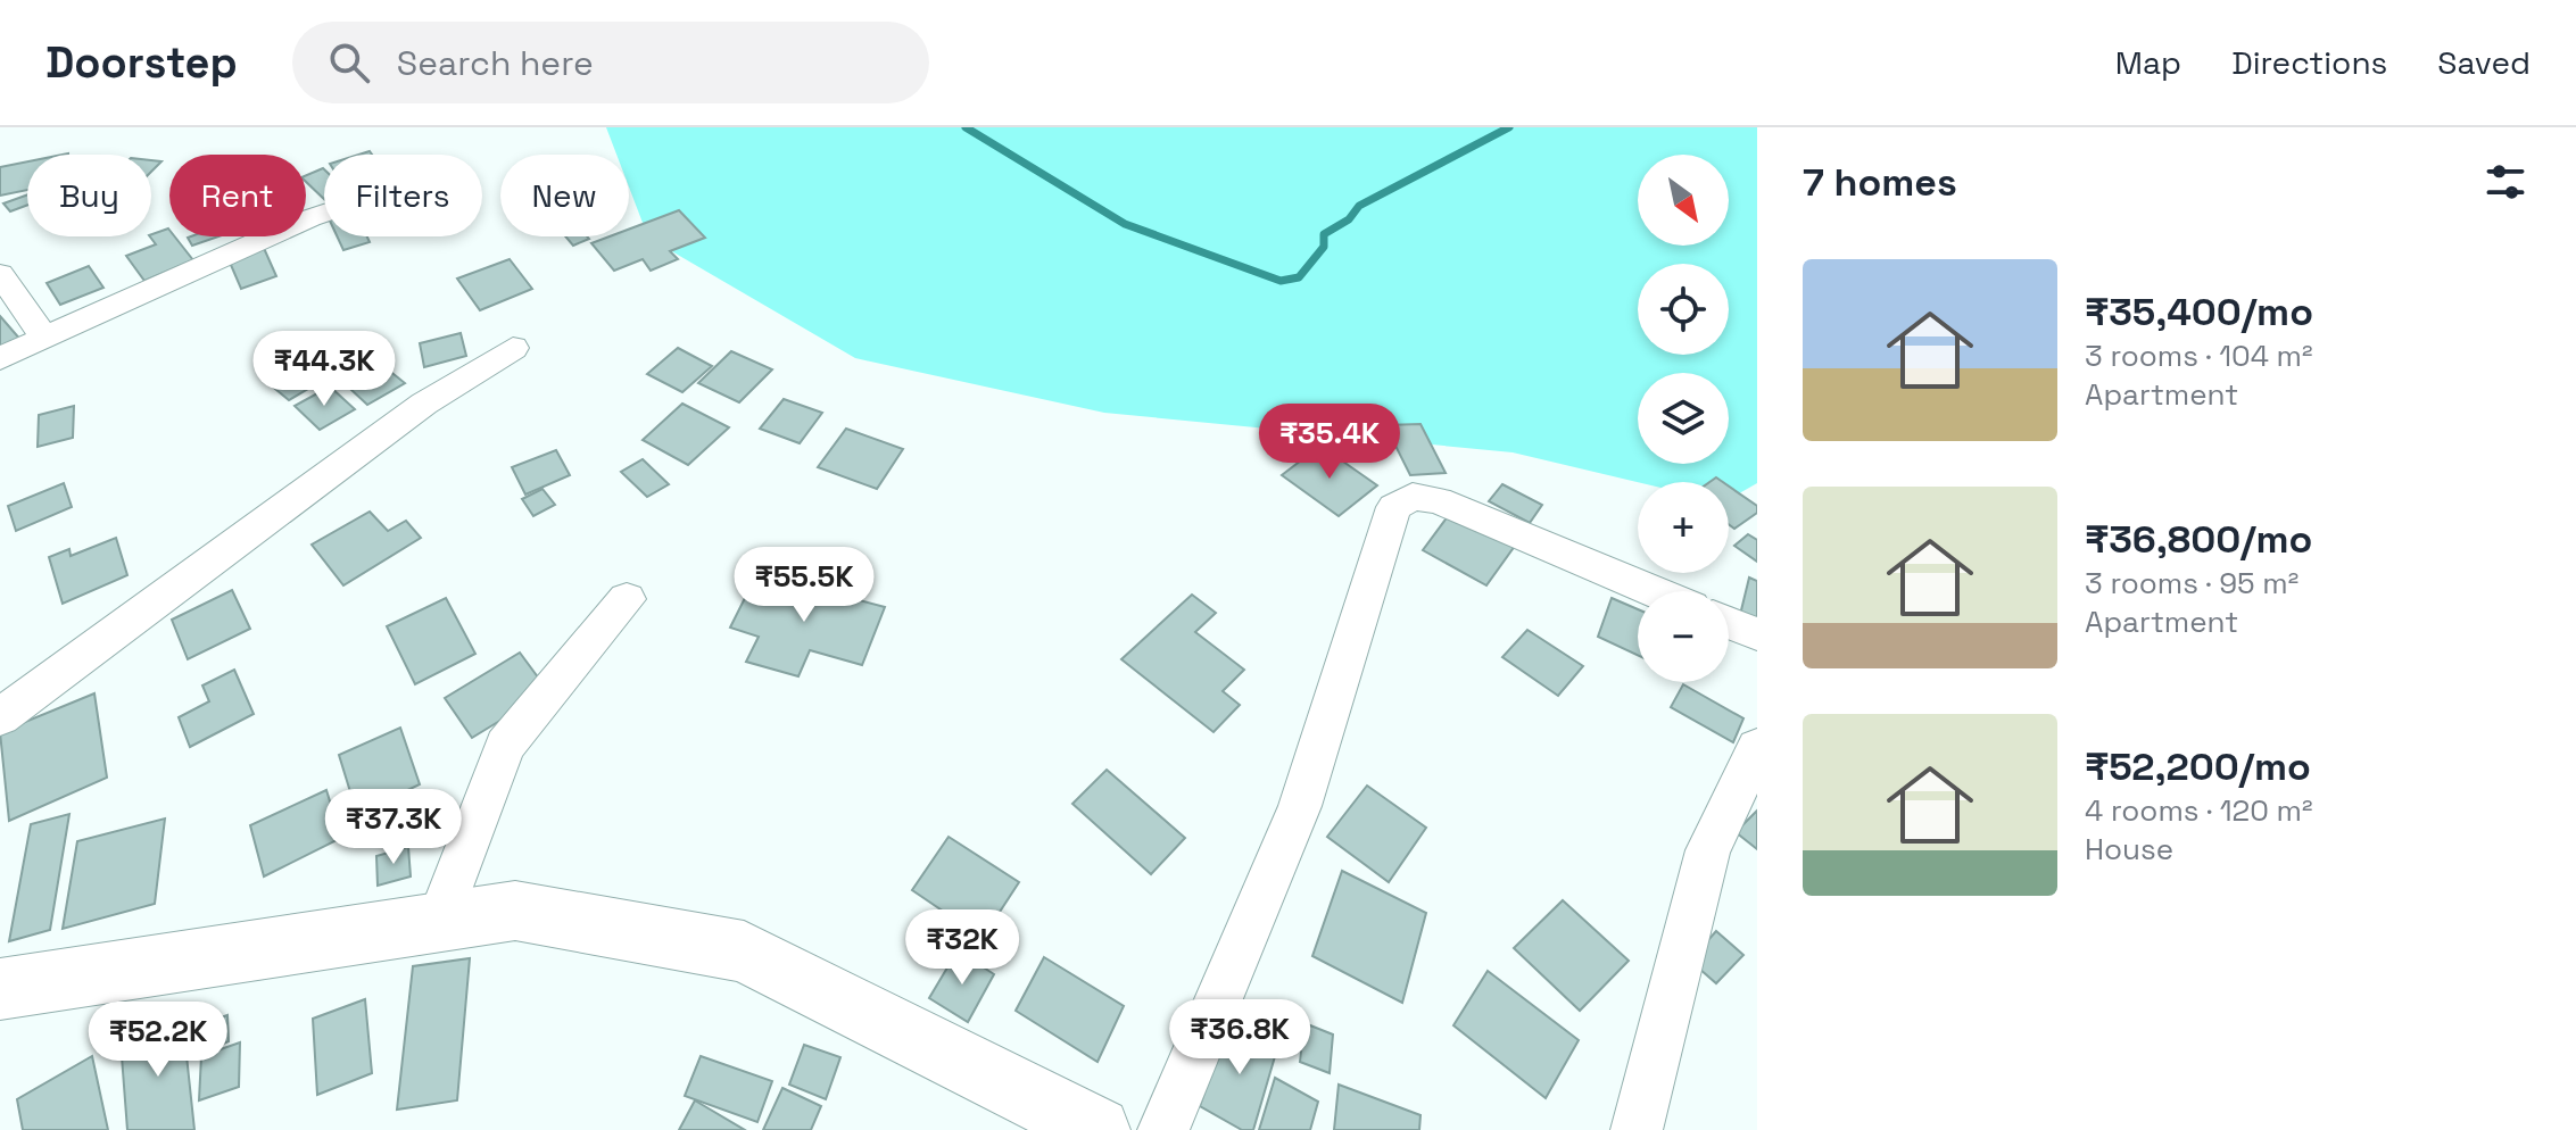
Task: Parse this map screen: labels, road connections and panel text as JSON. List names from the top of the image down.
{
  "north": "bottom right",
  "page": {
    "header": "Doorstep",
    "search": "Search here",
    "nav": ["Map", "Directions", "Saved"],
    "heading": "7 homes",
    "map_buttons": ["+", "−"],
    "chip": [
      "Buy",
      "Rent",
      "Filters",
      "New"
    ],
    "list": [
      {
        "name": "₹35,400/mo",
        "note": "3 rooms · 104 m² · Apartment"
      },
      {
        "name": "₹36,800/mo",
        "note": "3 rooms · 95 m² · Apartment"
      },
      {
        "name": "₹52,200/mo",
        "note": "4 rooms · 120 m² · House"
      }
    ],
    "price": [
      "₹44.3K",
      "₹35.4K",
      "₹55.5K",
      "₹37.3K",
      "₹32K",
      "₹36.8K",
      "₹52.2K"
    ]
  }
}
